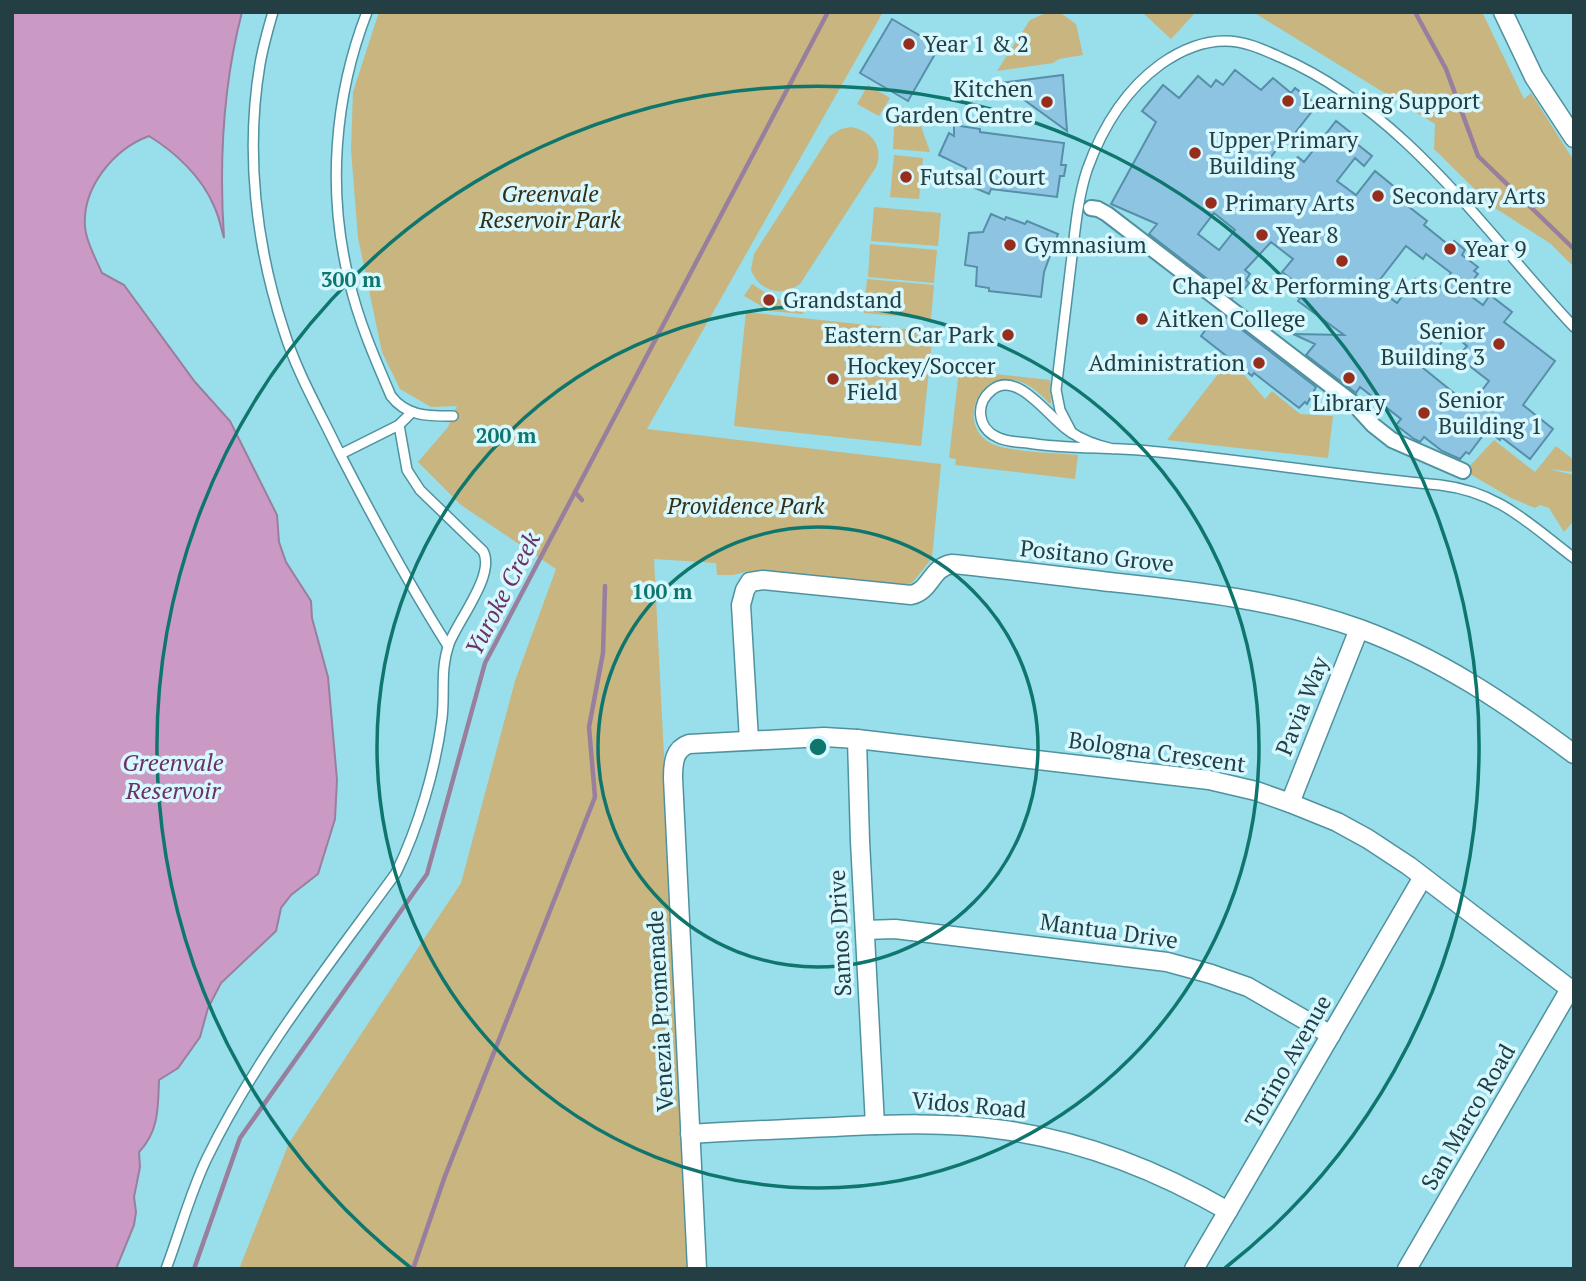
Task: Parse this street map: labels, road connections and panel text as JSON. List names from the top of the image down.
{
  "streets": {
    "street": [
      "Positano Grove",
      "Pavia Way",
      "Bologna Crescent",
      "Mantua Drive",
      "Samos Drive",
      "Venezia Promenade",
      "Torino Avenue",
      "Vidos Road",
      "San Marco Road"
    ]
  },
  "crossings": [
    ["Positano Grove", "Pavia Way"],
    ["Positano Grove", "Bologna Crescent"],
    ["Pavia Way", "Bologna Crescent"],
    ["Bologna Crescent", "Samos Drive"],
    ["Bologna Crescent", "Venezia Promenade"],
    ["Bologna Crescent", "Torino Avenue"],
    ["Bologna Crescent", "San Marco Road"],
    ["Mantua Drive", "Samos Drive"],
    ["Mantua Drive", "Torino Avenue"],
    ["Samos Drive", "Vidos Road"],
    ["Venezia Promenade", "Vidos Road"],
    ["Torino Avenue", "Vidos Road"]
  ],
  "water": ["Yuroke Creek", "Greenvale Reservoir"],
  "parks": ["Greenvale Reservoir Park", "Providence Park"],
  "places": [
    "Year 1 & 2",
    "Learning Support",
    "Kitchen Garden Centre",
    "Upper Primary Building",
    "Futsal Court",
    "Secondary Arts",
    "Primary Arts",
    "Year 8",
    "Gymnasium",
    "Year 9",
    "Chapel & Performing Arts Centre",
    "Grandstand",
    "Aitken College",
    "Eastern Car Park",
    "Senior Building 3",
    "Administration",
    "Library",
    "Hockey/Soccer Field",
    "Senior Building 1"
  ],
  "rings": ["300 m", "200 m", "100 m"]
}
